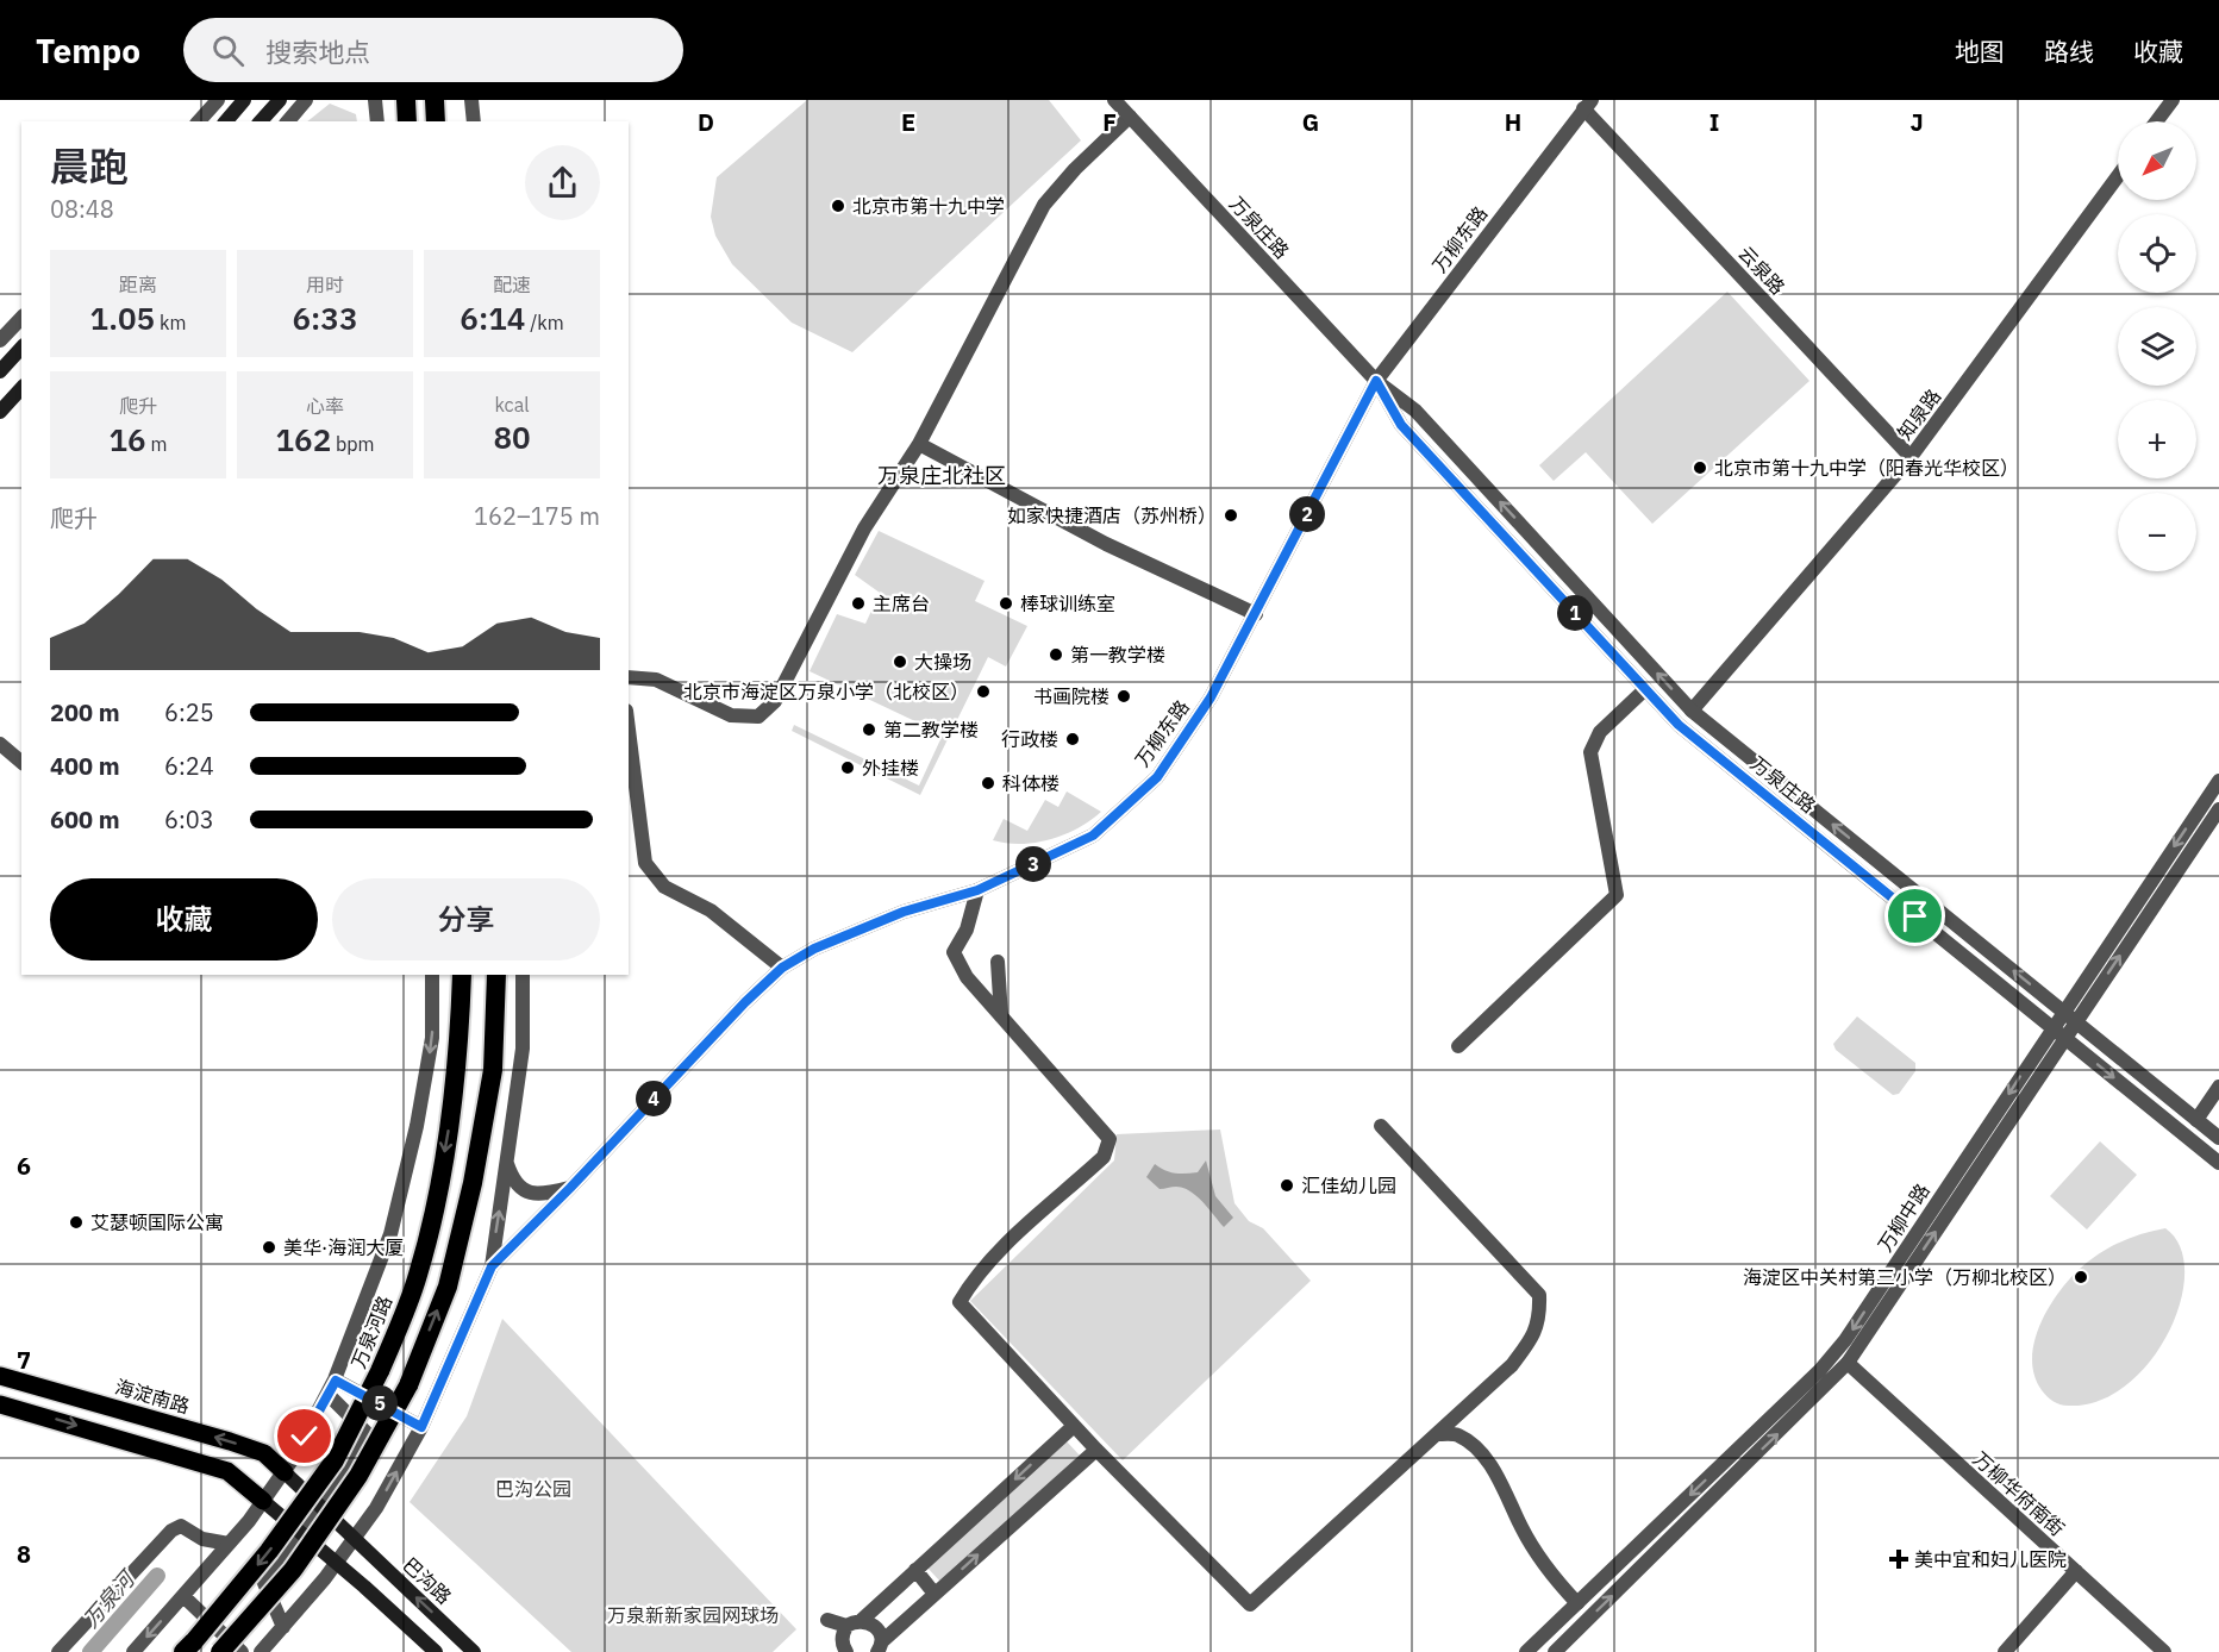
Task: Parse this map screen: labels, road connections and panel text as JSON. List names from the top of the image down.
{
  "streets": {
    "highway": ["万泉河路"],
    "main road": ["海淀南路", "巴沟路"],
    "street": [
      "万泉庄路",
      "万柳东路",
      "云泉路",
      "知泉路",
      "万柳中路",
      "万柳华府南街"
    ]
  },
  "crossings": [
    ["万泉庄路", "万柳东路"],
    ["万泉庄路", "知泉路"],
    ["万泉庄路", "万柳中路"],
    ["万柳东路", "云泉路"],
    ["云泉路", "知泉路"],
    ["万柳中路", "万柳华府南街"],
    ["万泉河路", "海淀南路"],
    ["万泉河路", "巴沟路"],
    ["海淀南路", "巴沟路"]
  ],
  "districts": ["万泉庄北社区"],
  "water": ["万泉河"],
  "parks": ["巴沟公园", "万泉新新家园网球场"],
  "places": {
    "other": [
      "北京市第十九中学",
      "北京市第十九中学（阳春光华校区）",
      "如家快捷酒店（苏州桥）",
      "主席台",
      "棒球训练室",
      "第一教学楼",
      "大操场",
      "北京市海淀区万泉小学（北校区）",
      "书画院楼",
      "第二教学楼",
      "行政楼",
      "外挂楼",
      "科体楼",
      "汇佳幼儿园",
      "艾瑟顿国际公寓",
      "美华·海润大厦",
      "海淀区中关村第三小学（万柳北校区）"
    ],
    "health": ["美中宜和妇儿医院"]
  },
  "north": "bottom left",
  "page": {
    "header": "Tempo",
    "search": "搜索地点",
    "nav": ["地图", "路线", "收藏"],
    "map_buttons": ["+", "−"],
    "heading": ["晨跑", "08:48"],
    "stats": [
      ["距离", "1.05 km"],
      ["用时", "6:33"],
      ["配速", "6:14 /km"],
      ["爬升", "16 m"],
      ["心率", "162 bpm"],
      ["kcal", "80"]
    ],
    "chart": ["爬升", "162–175 m"],
    "pins": [
      "2",
      "1",
      "3",
      "4",
      "5"
    ],
    "list": [
      {
        "name": "200 m",
        "note": "6:25"
      },
      {
        "name": "400 m",
        "note": "6:24"
      },
      {
        "name": "600 m",
        "note": "6:03"
      }
    ],
    "buttons": ["收藏", "分享"]
  },
  "grid": {
    "columns": [
      "D",
      "E",
      "F",
      "G",
      "H",
      "I",
      "J"
    ],
    "rows": ["6", "7", "8"]
  }
}
